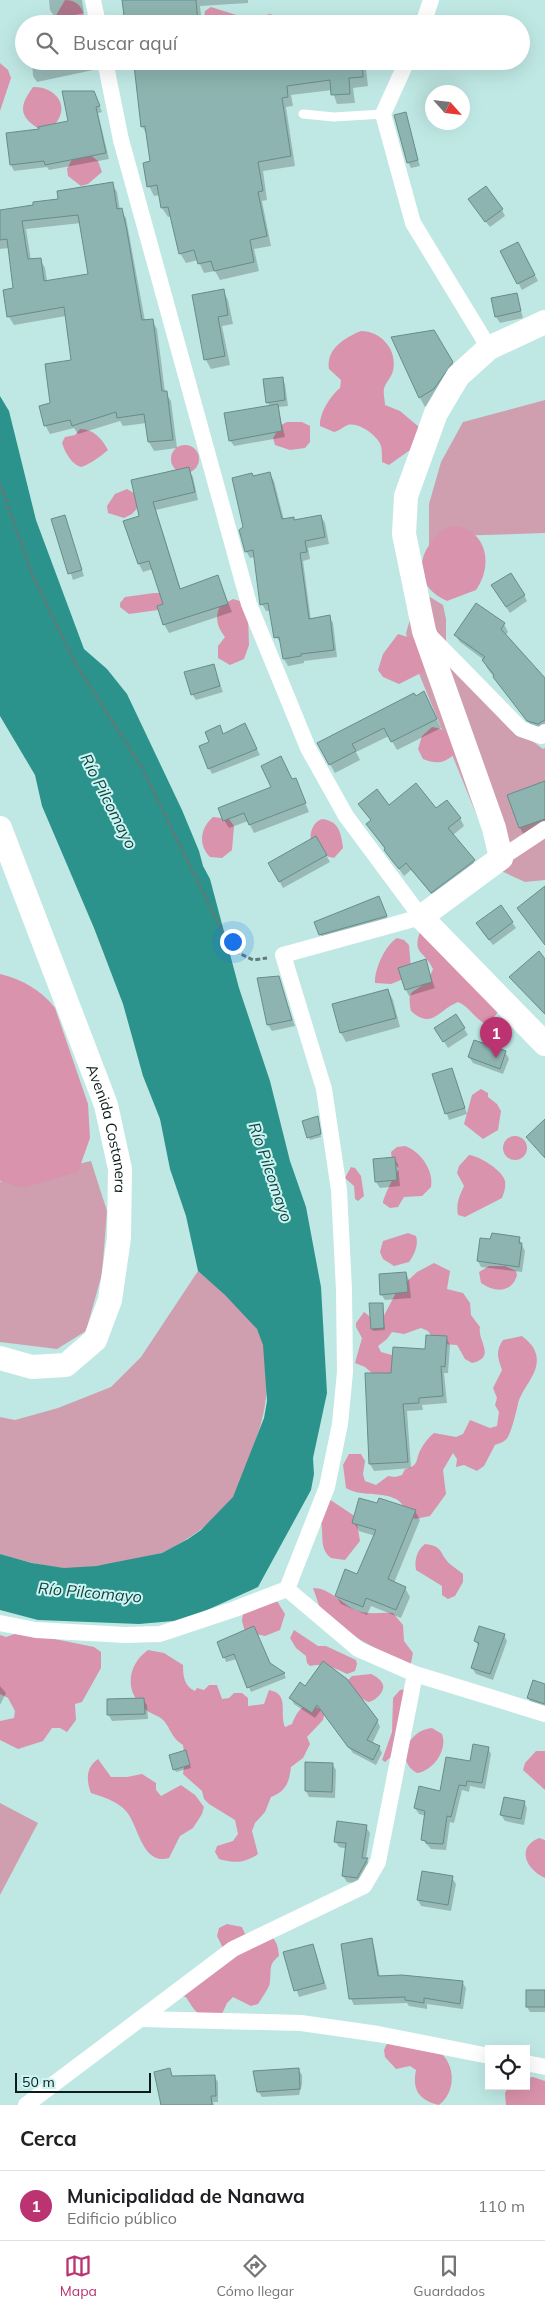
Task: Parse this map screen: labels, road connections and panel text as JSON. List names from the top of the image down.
{
  "streets": {
    "street": ["Avenida Costanera"]
  },
  "water": ["Río Pilcomayo"],
  "scale_bar": "50 m",
  "north": "bottom right",
  "page": {
    "search": "Buscar aquí",
    "pins": "1",
    "scale": "50 m",
    "heading": "Cerca",
    "list": [
      {
        "mark": "1",
        "name": "Municipalidad de Nanawa",
        "note": "Edificio público",
        "value": "110 m"
      }
    ],
    "nav": ["Mapa", "Cómo llegar", "Guardados"]
  }
}
